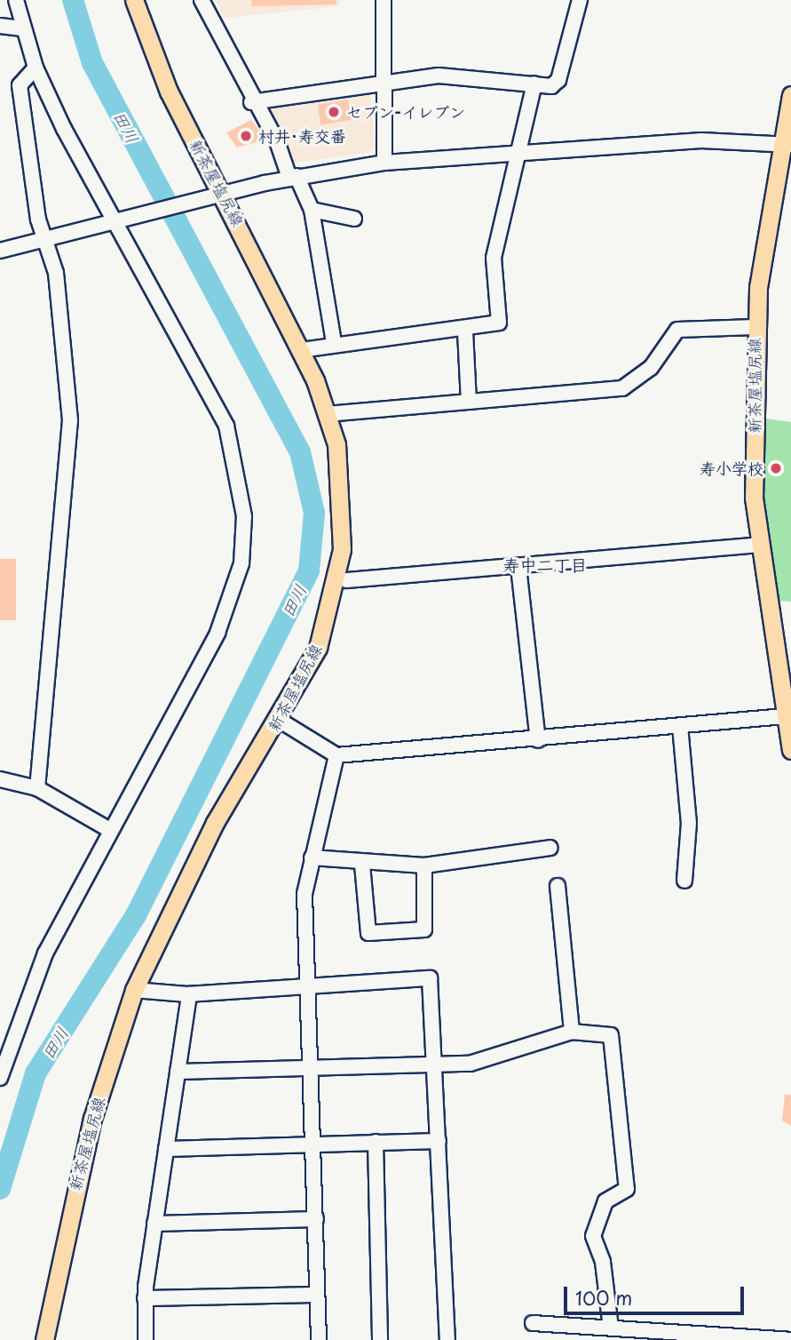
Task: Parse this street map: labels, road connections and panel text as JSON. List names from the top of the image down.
{
  "streets": {
    "main road": ["新茶屋塩尻線"]
  },
  "districts": ["寿中二丁目"],
  "water": ["田川"],
  "places": ["セブン-イレブン", "村井･寿交番", "寿小学校"],
  "scale_bar": "100 m"
}
